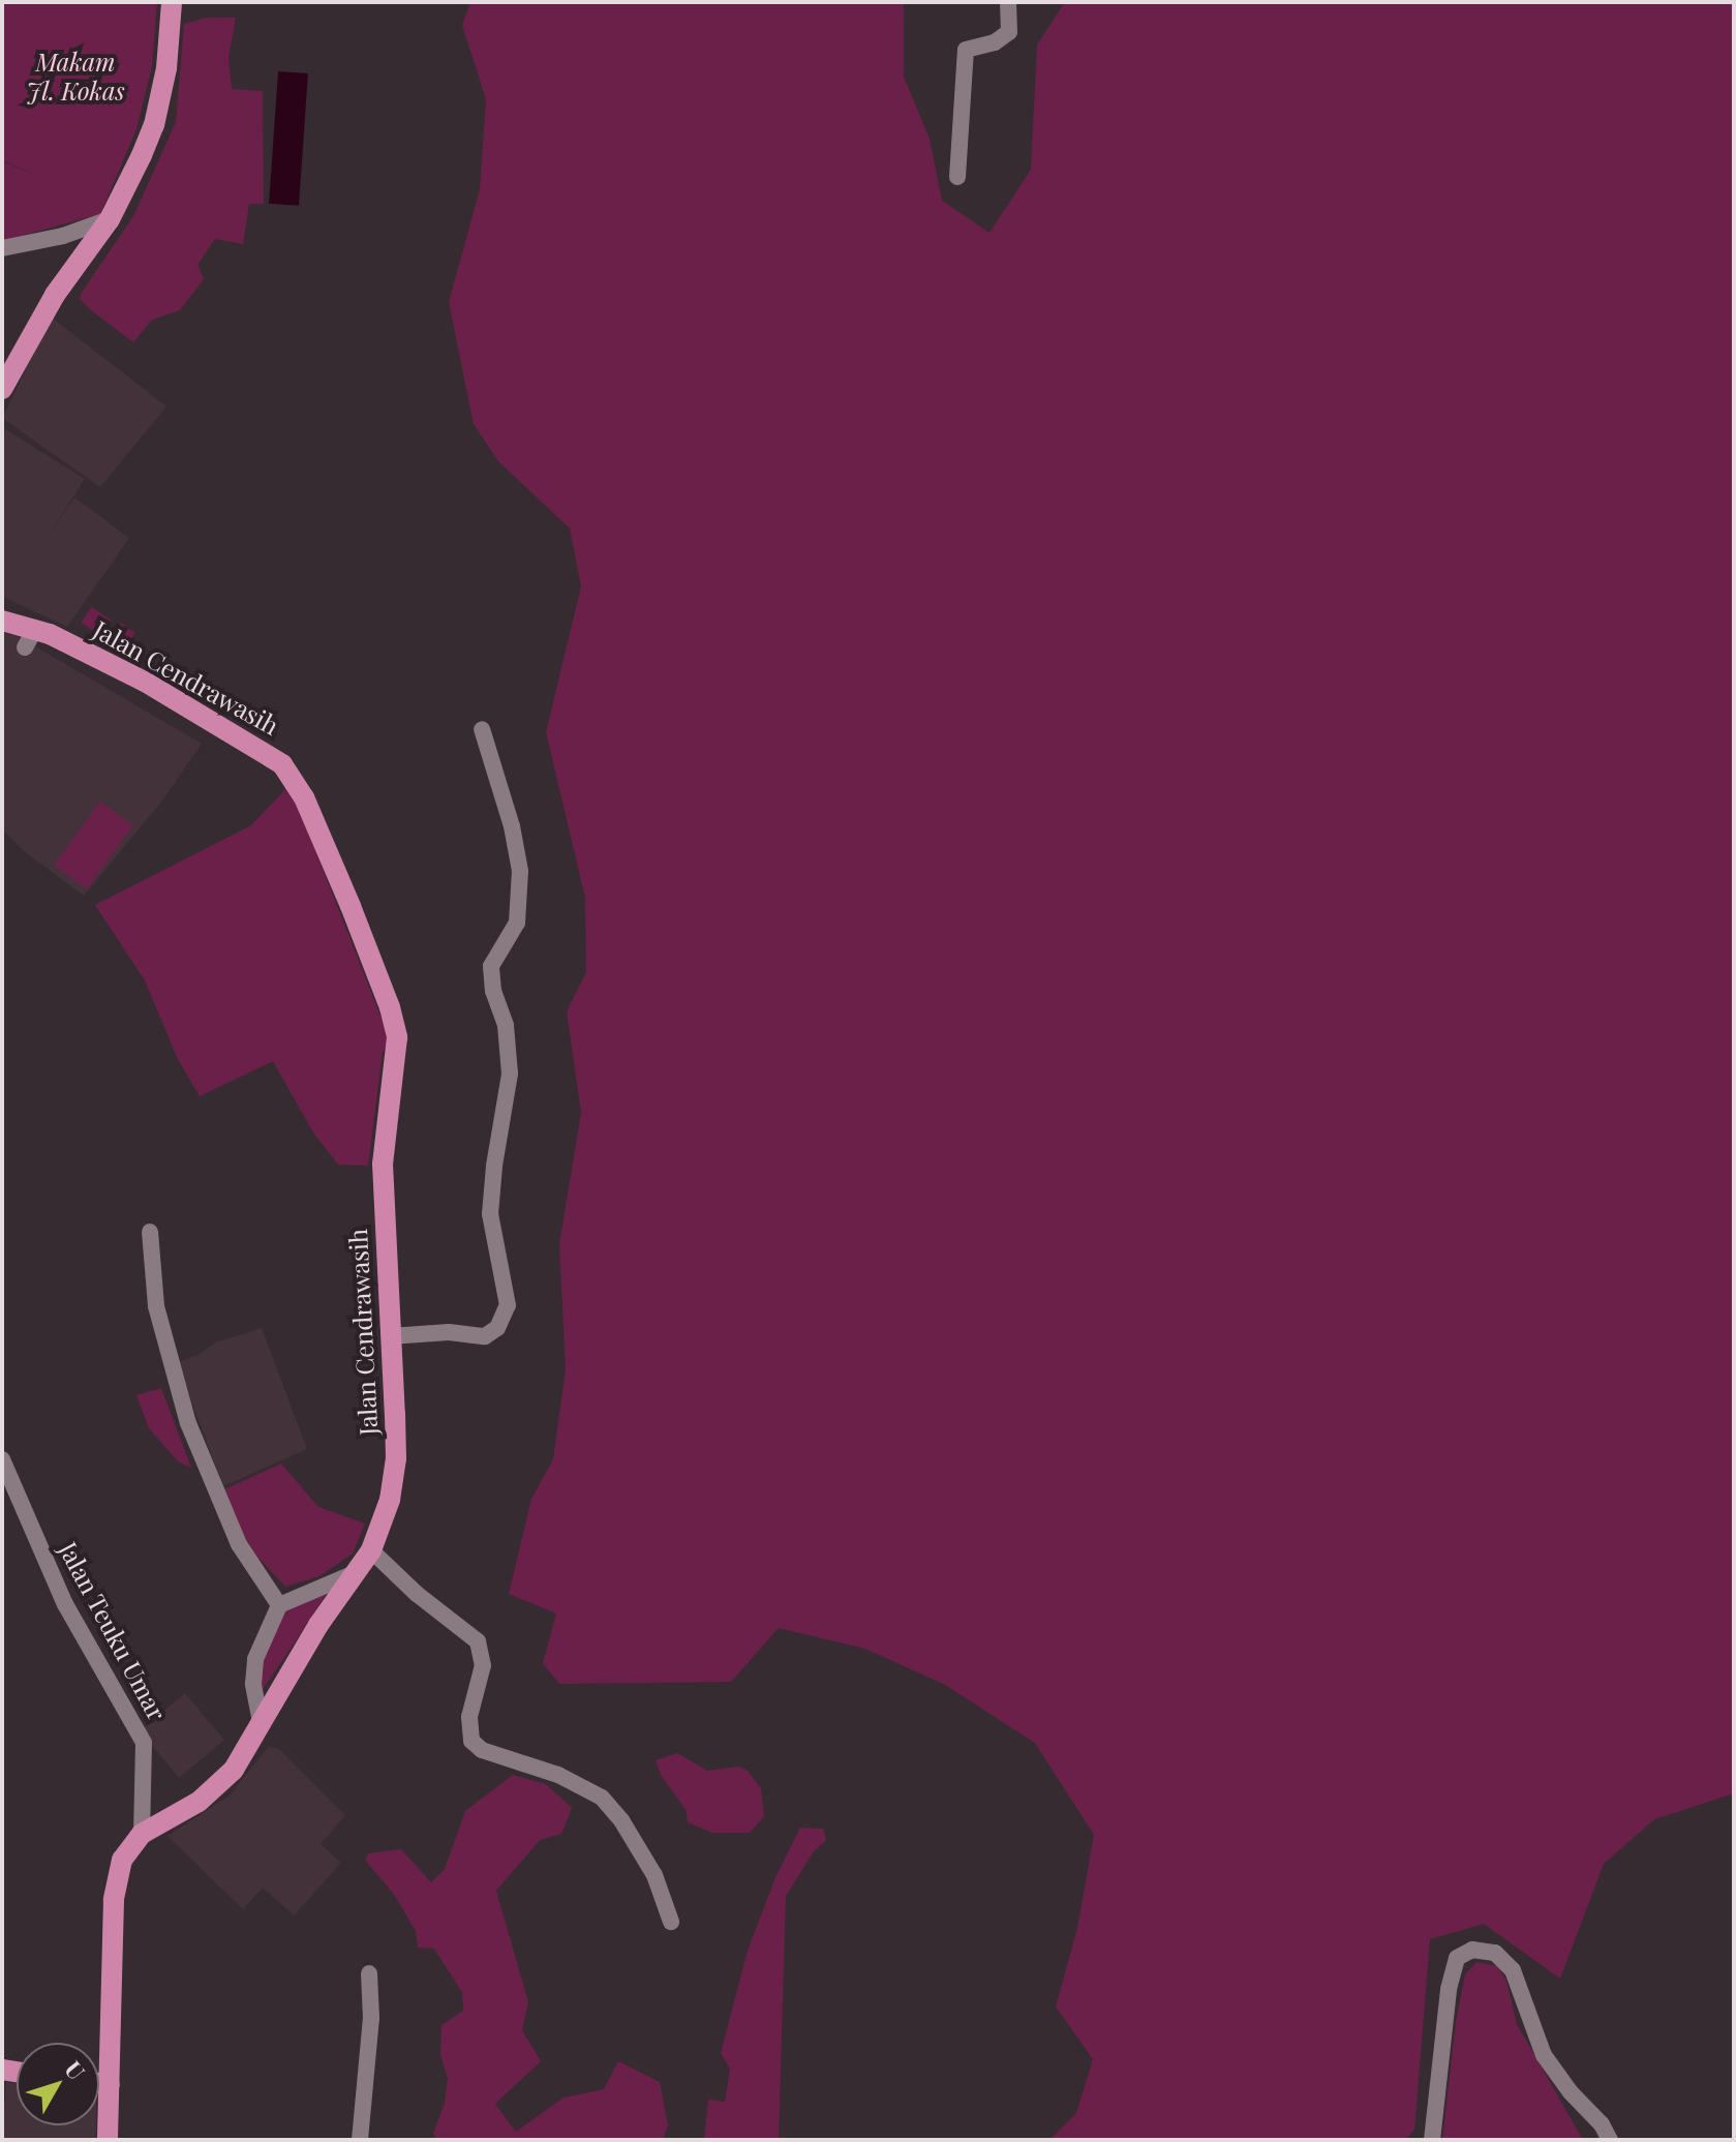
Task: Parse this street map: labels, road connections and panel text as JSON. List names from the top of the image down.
{
  "streets": {
    "main road": ["Jalan Cendrawasih"],
    "street": ["Jalan Teuku Umar"]
  },
  "crossings": [
    ["Jalan Cendrawasih", "Jalan Teuku Umar"]
  ],
  "parks": ["Makam Jl. Kokas"],
  "north": "top right"
}
